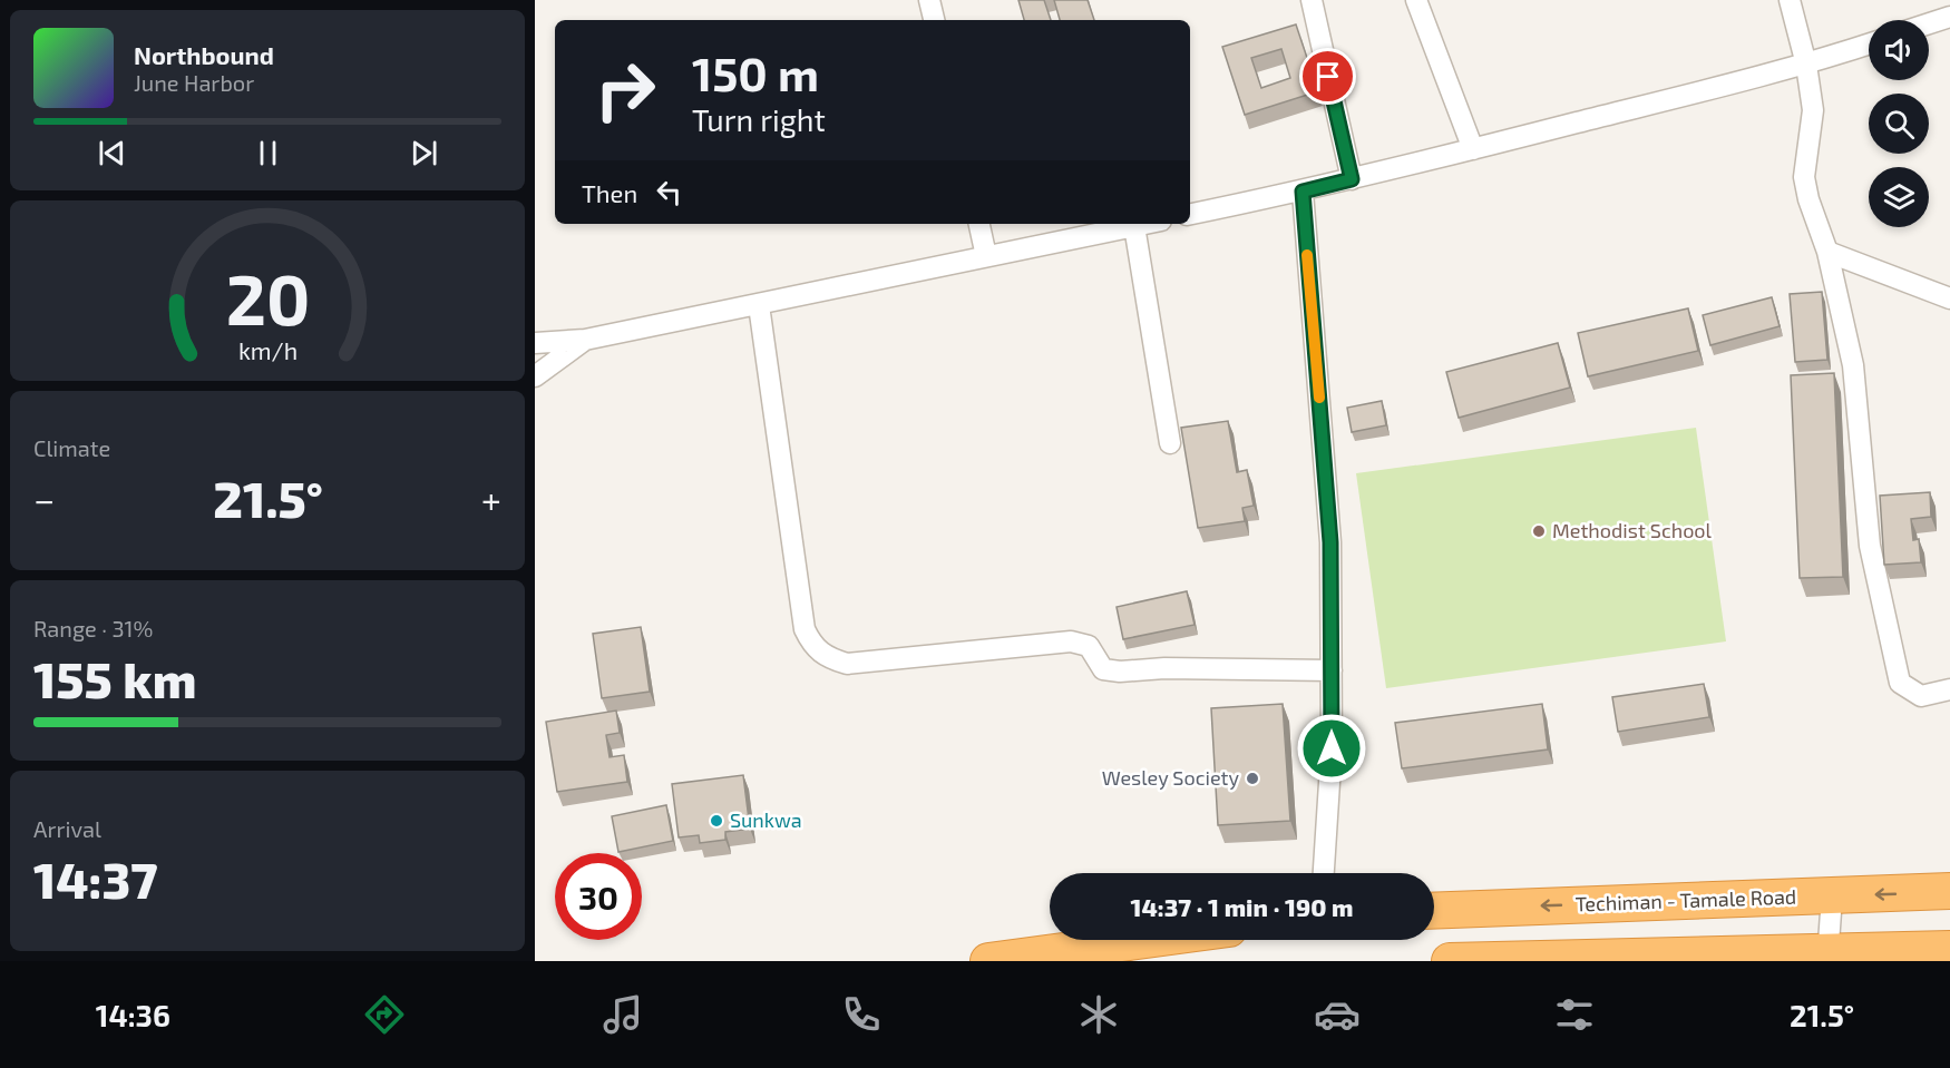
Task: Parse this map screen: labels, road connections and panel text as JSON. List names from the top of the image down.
{
  "streets": {
    "highway": ["Techiman - Tamale Road"]
  },
  "places": ["Methodist School", "Wesley Society", "Sunkwa"],
  "page": {
    "turn": ["150 m", "Turn right"],
    "song": ["Northbound", "June Harbor"],
    "then": "Then",
    "tile": [
      "Climate",
      ["Range · 31%", "155 km"],
      ["Arrival", "14:37"]
    ],
    "heat": ["−", "21.5°", "+"],
    "limit": "30",
    "trip": "14:37 · 1 min · 190 m",
    "tabs": ["14:36", "21.5°"],
    "gauge": ["20", "km/h"]
  }
}
